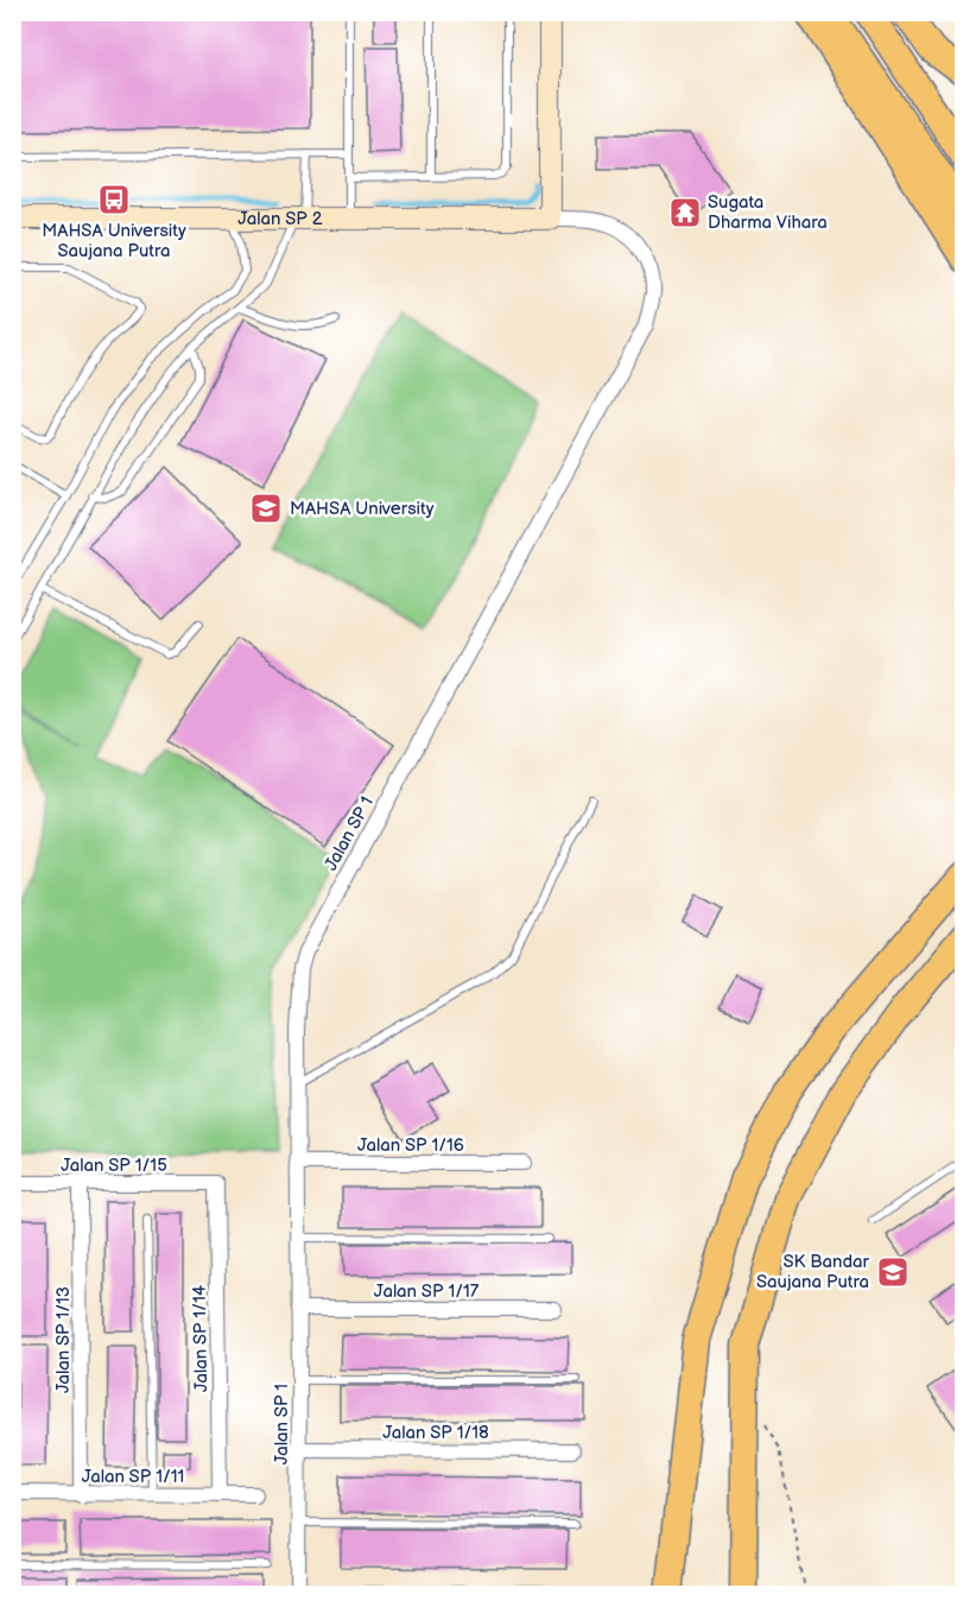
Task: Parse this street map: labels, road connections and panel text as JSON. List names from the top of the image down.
{
  "streets": {
    "street": [
      "Jalan SP 2",
      "Jalan SP 1",
      "Jalan SP 1/16",
      "Jalan SP 1/15",
      "Jalan SP 1/17",
      "Jalan SP 1/14",
      "Jalan SP 1/13",
      "Jalan SP 1/18",
      "Jalan SP 1/11"
    ]
  },
  "crossings": [
    ["Jalan SP 2", "Jalan SP 1"],
    ["Jalan SP 1", "Jalan SP 1/16"],
    ["Jalan SP 1", "Jalan SP 1/17"],
    ["Jalan SP 1", "Jalan SP 1/18"],
    ["Jalan SP 1/15", "Jalan SP 1/14"],
    ["Jalan SP 1/15", "Jalan SP 1/13"],
    ["Jalan SP 1/14", "Jalan SP 1/11"],
    ["Jalan SP 1/13", "Jalan SP 1/11"]
  ],
  "places": {
    "bus stop": ["MAHSA University Saujana Putra"],
    "temple": ["Sugata Dharma Vihara"],
    "school or university": ["MAHSA University", "SK Bandar Saujana Putra"]
  }
}
